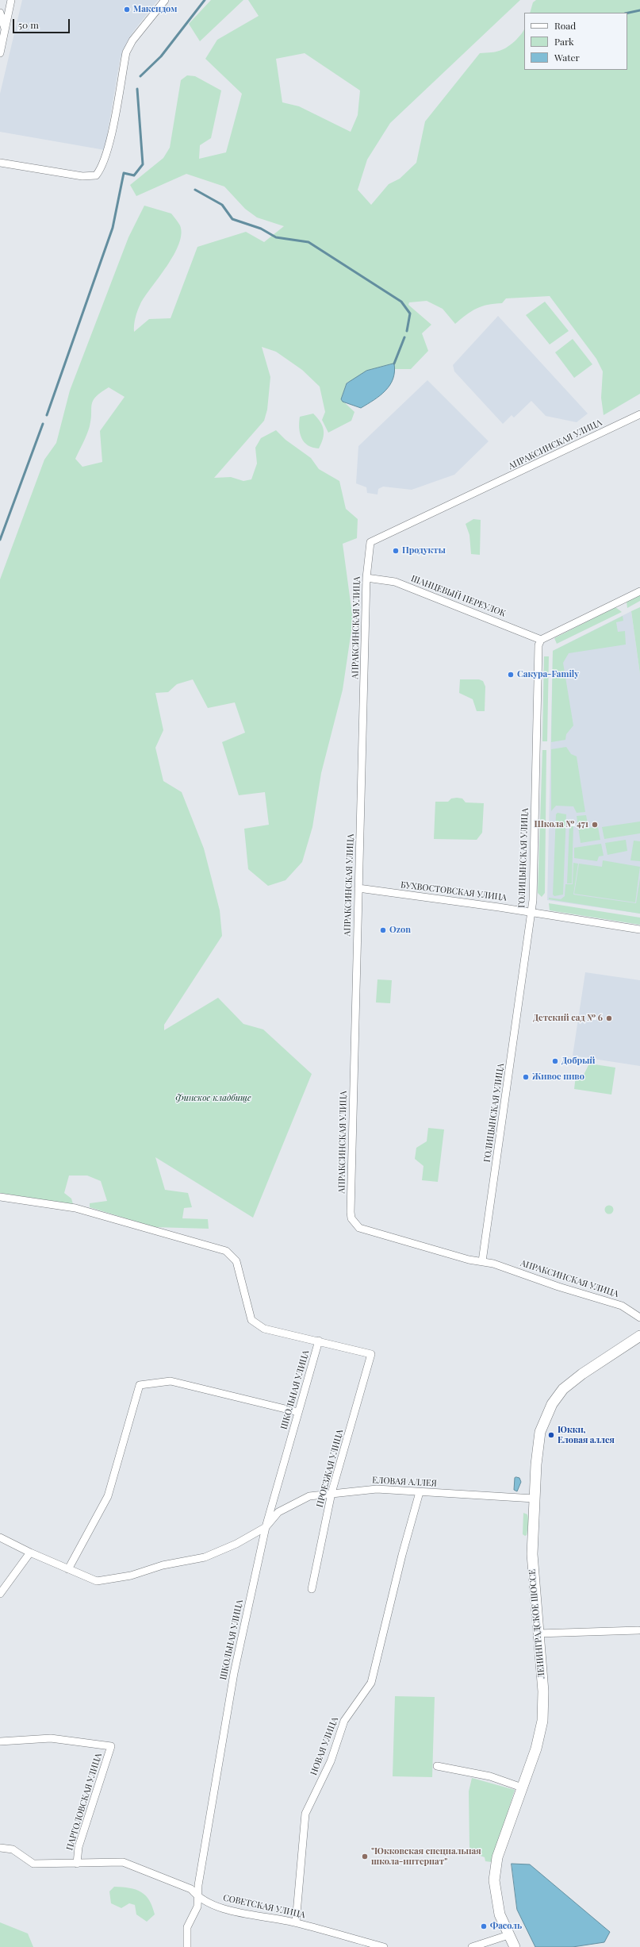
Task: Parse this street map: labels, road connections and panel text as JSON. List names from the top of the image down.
{
  "streets": {
    "main road": ["ЛЕНИНГРАДСКОЕ ШОССЕ"],
    "street": [
      "АПРАКСИНСКАЯ УЛИЦА",
      "ШАНЦЕВЫЙ ПЕРЕУЛОК",
      "ГОЛИЦЫНСКАЯ УЛИЦА",
      "БУХВОСТОВСКАЯ УЛИЦА",
      "ШКОЛЬНАЯ УЛИЦА",
      "ПРОЕЗЖАЯ УЛИЦА",
      "ЕЛОВАЯ АЛЛЕЯ",
      "НОВАЯ УЛИЦА",
      "ПАРГОЛОВСКАЯ УЛИЦА",
      "СОВЕТСКАЯ УЛИЦА"
    ]
  },
  "crossings": [
    ["АПРАКСИНСКАЯ УЛИЦА", "ШАНЦЕВЫЙ ПЕРЕУЛОК"],
    ["АПРАКСИНСКАЯ УЛИЦА", "ГОЛИЦЫНСКАЯ УЛИЦА"],
    ["АПРАКСИНСКАЯ УЛИЦА", "БУХВОСТОВСКАЯ УЛИЦА"],
    ["ШАНЦЕВЫЙ ПЕРЕУЛОК", "ГОЛИЦЫНСКАЯ УЛИЦА"],
    ["ГОЛИЦЫНСКАЯ УЛИЦА", "БУХВОСТОВСКАЯ УЛИЦА"],
    ["ШКОЛЬНАЯ УЛИЦА", "ПРОЕЗЖАЯ УЛИЦА"],
    ["ШКОЛЬНАЯ УЛИЦА", "ЕЛОВАЯ АЛЛЕЯ"],
    ["ШКОЛЬНАЯ УЛИЦА", "СОВЕТСКАЯ УЛИЦА"],
    ["ПРОЕЗЖАЯ УЛИЦА", "ЕЛОВАЯ АЛЛЕЯ"],
    ["ЕЛОВАЯ АЛЛЕЯ", "ЛЕНИНГРАДСКОЕ ШОССЕ"],
    ["ЕЛОВАЯ АЛЛЕЯ", "НОВАЯ УЛИЦА"],
    ["НОВАЯ УЛИЦА", "СОВЕТСКАЯ УЛИЦА"],
    ["ПАРГОЛОВСКАЯ УЛИЦА", "СОВЕТСКАЯ УЛИЦА"]
  ],
  "parks": ["Финское кладбище"],
  "places": [
    "Максидом",
    "Продукты",
    "Сакура-Family",
    "Школа № 471",
    "Ozon",
    "Детский сад № 6",
    "Добрый",
    "Живое пиво",
    "Юкки, Еловая аллея",
    "\"Юкковская специальная школа-интернат\"",
    "Фасоль"
  ],
  "legend": ["Road", "Park", "Water"],
  "scale_bar": "50 m"
}
